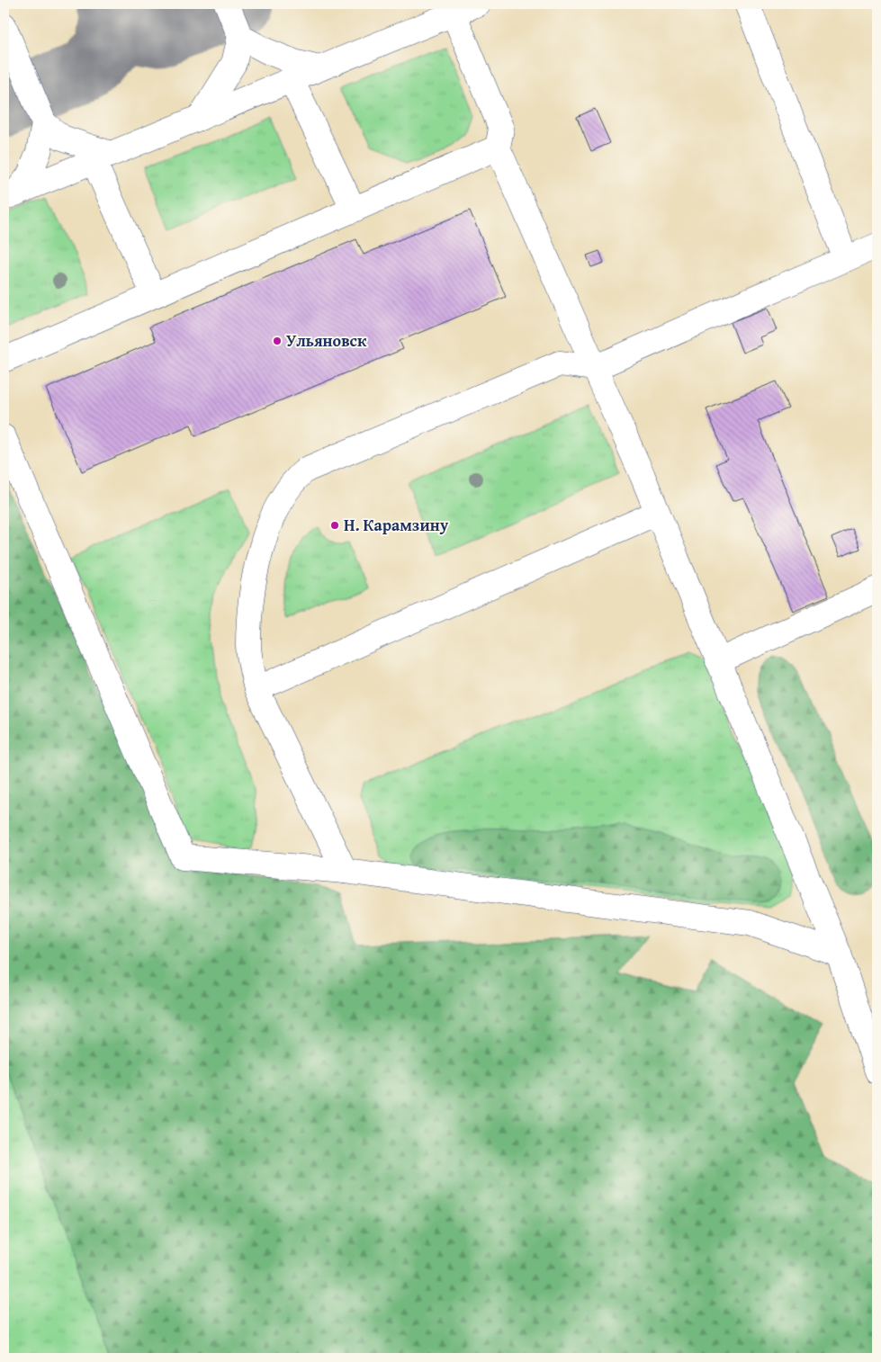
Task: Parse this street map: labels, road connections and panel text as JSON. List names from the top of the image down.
{
  "places": ["Ульяновск", "Н. Карамзину"]
}
